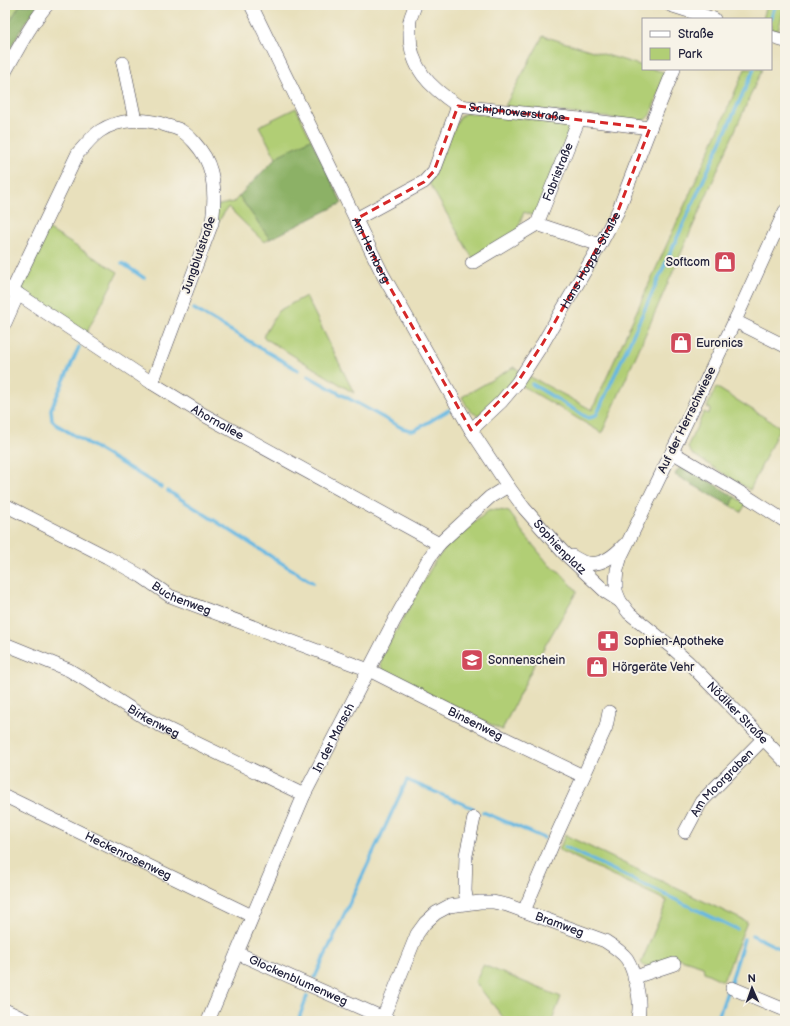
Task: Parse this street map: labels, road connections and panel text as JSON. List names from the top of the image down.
{
  "streets": {
    "street": [
      "Schiphowerstraße",
      "Fabristraße",
      "Am Hemberg",
      "Jungblutstraße",
      "Hans-Hoppe-Straße",
      "Auf der Herrschwiese",
      "Ahornallee",
      "Sophienplatz",
      "Buchenweg",
      "Nödiker Straße",
      "Birkenweg",
      "Binsenweg",
      "In der Marsch",
      "Am Moorgraben",
      "Heckenrosenweg",
      "Bramweg",
      "Glockenblumenweg"
    ]
  },
  "crossings": [
    ["Schiphowerstraße", "Fabristraße"],
    ["Schiphowerstraße", "Hans-Hoppe-Straße"],
    ["Am Hemberg", "Hans-Hoppe-Straße"],
    ["Am Hemberg", "Sophienplatz"],
    ["Am Hemberg", "In der Marsch"],
    ["Jungblutstraße", "Ahornallee"],
    ["Auf der Herrschwiese", "Sophienplatz"],
    ["Auf der Herrschwiese", "Nödiker Straße"],
    ["Ahornallee", "In der Marsch"],
    ["Sophienplatz", "Nödiker Straße"],
    ["Sophienplatz", "In der Marsch"],
    ["Buchenweg", "Binsenweg"],
    ["Buchenweg", "In der Marsch"],
    ["Nödiker Straße", "Am Moorgraben"],
    ["Birkenweg", "In der Marsch"],
    ["Binsenweg", "In der Marsch"],
    ["In der Marsch", "Heckenrosenweg"],
    ["In der Marsch", "Glockenblumenweg"],
    ["Bramweg", "Glockenblumenweg"]
  ],
  "places": {
    "shop": ["Softcom", "Euronics", "Hörgeräte Vehr"],
    "pharmacy": ["Sophien-Apotheke"],
    "school or university": ["Sonnenschein"]
  },
  "legend": ["Straße", "Park"],
  "north": "top"
}
